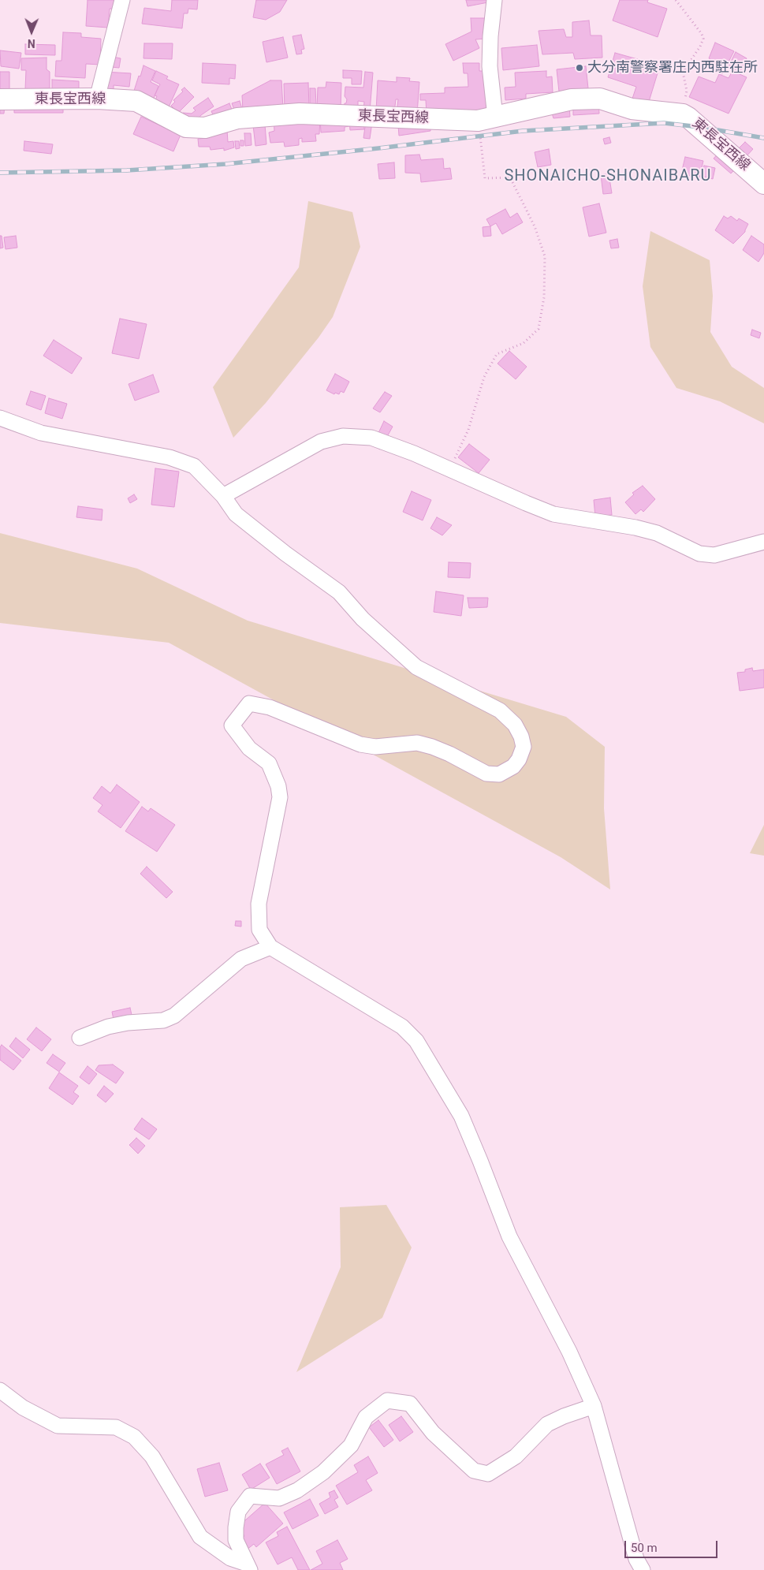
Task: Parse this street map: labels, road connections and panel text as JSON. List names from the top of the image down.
{
  "streets": {
    "main road": ["東長宝西線"]
  },
  "districts": ["SHONAICHO-SHONAIBARU"],
  "places": ["大分南警察署庄内西駐在所"],
  "scale_bar": "50 m",
  "north": "bottom"
}
